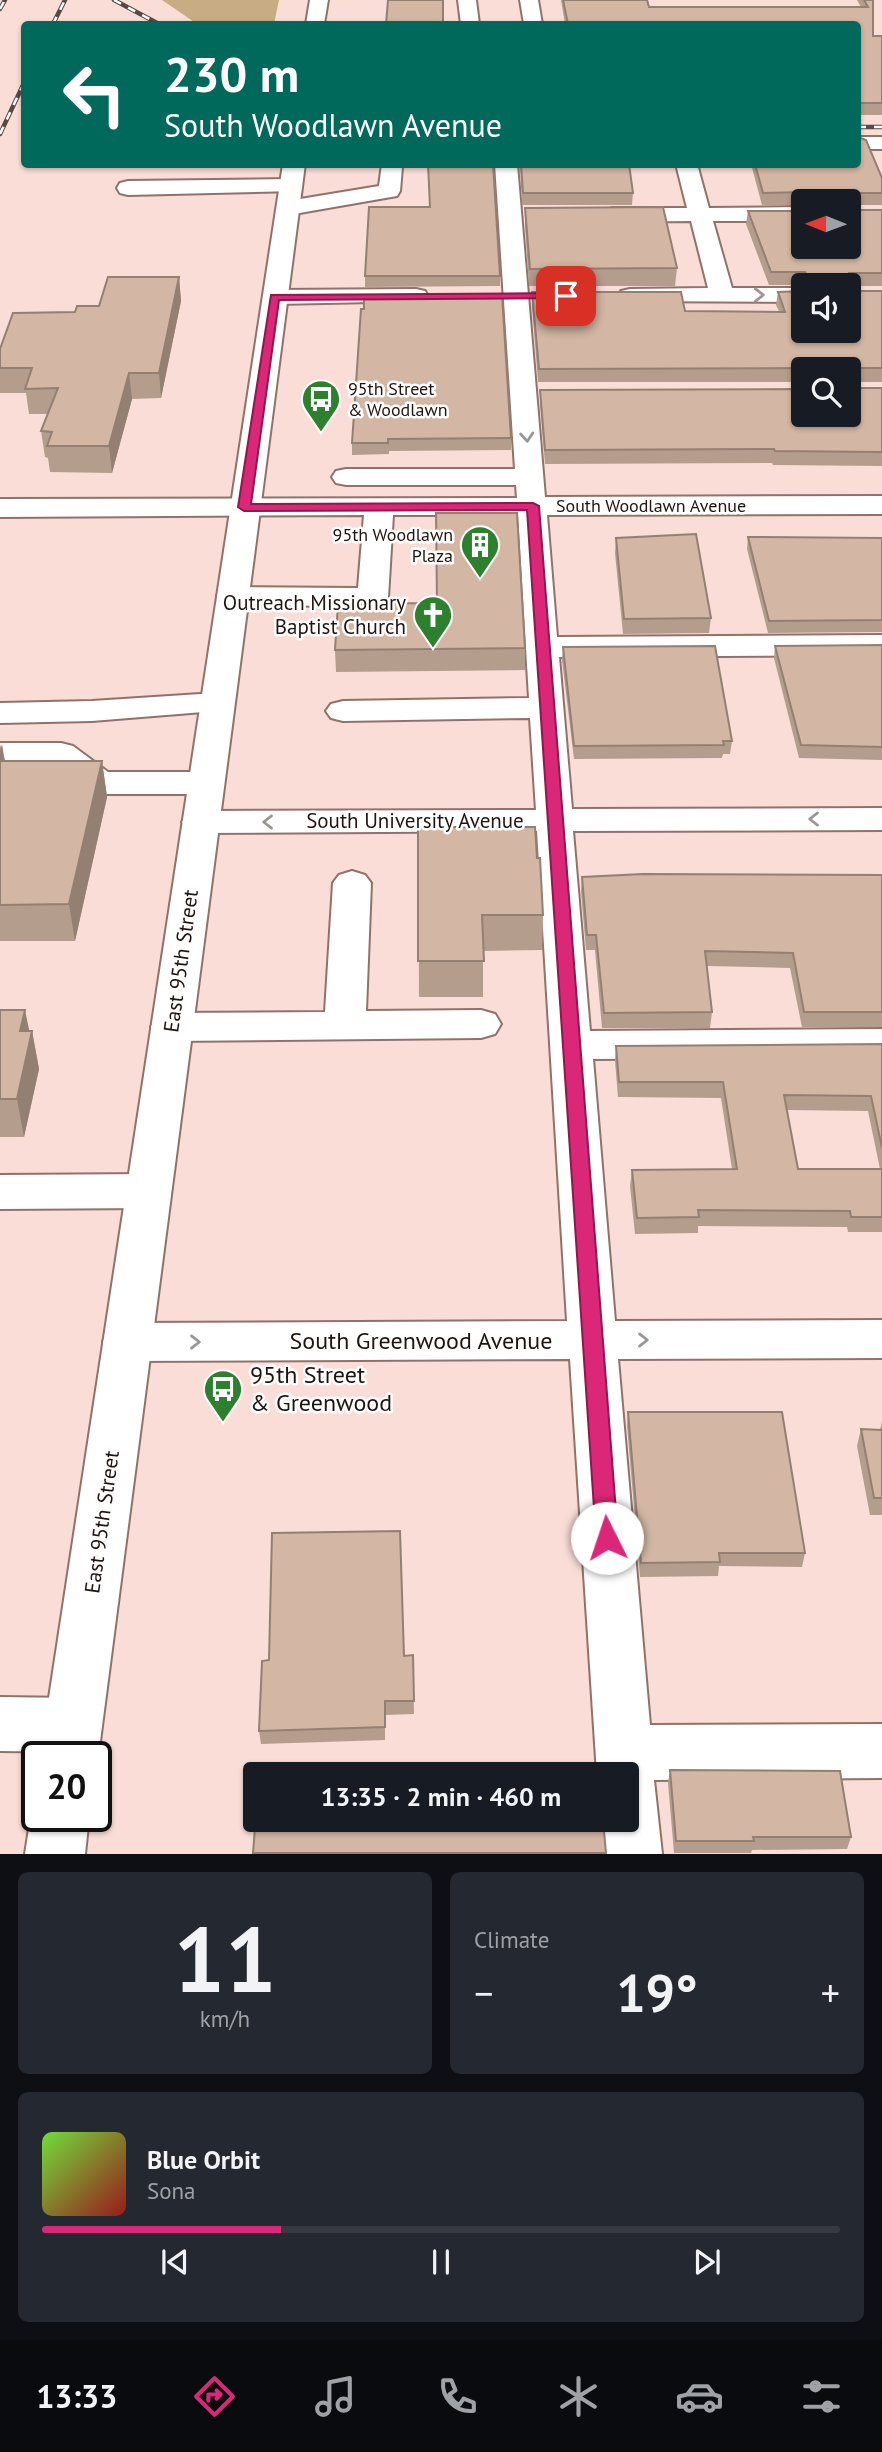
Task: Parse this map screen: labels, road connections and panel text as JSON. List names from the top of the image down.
{
  "streets": {
    "street": [
      "South Woodlawn Avenue",
      "South University Avenue",
      "East 95th Street",
      "South Greenwood Avenue"
    ]
  },
  "crossings": [
    ["South Woodlawn Avenue", "East 95th Street"],
    ["South University Avenue", "East 95th Street"],
    ["East 95th Street", "South Greenwood Avenue"]
  ],
  "places": {
    "bus stop": ["95th Street & Woodlawn", "95th Street & Greenwood"],
    "building": ["95th Woodlawn Plaza"],
    "church": ["Outreach Missionary Baptist Church"]
  },
  "north": "left",
  "page": {
    "turn": ["230 m", "South Woodlawn Avenue"],
    "limit": "20",
    "trip": "13:35 · 2 min · 460 m",
    "tile": [
      ["11", "km/h"],
      "Climate"
    ],
    "heat": ["−", "19°", "+"],
    "song": ["Blue Orbit", "Sona"],
    "tabs": "13:33"
  }
}
